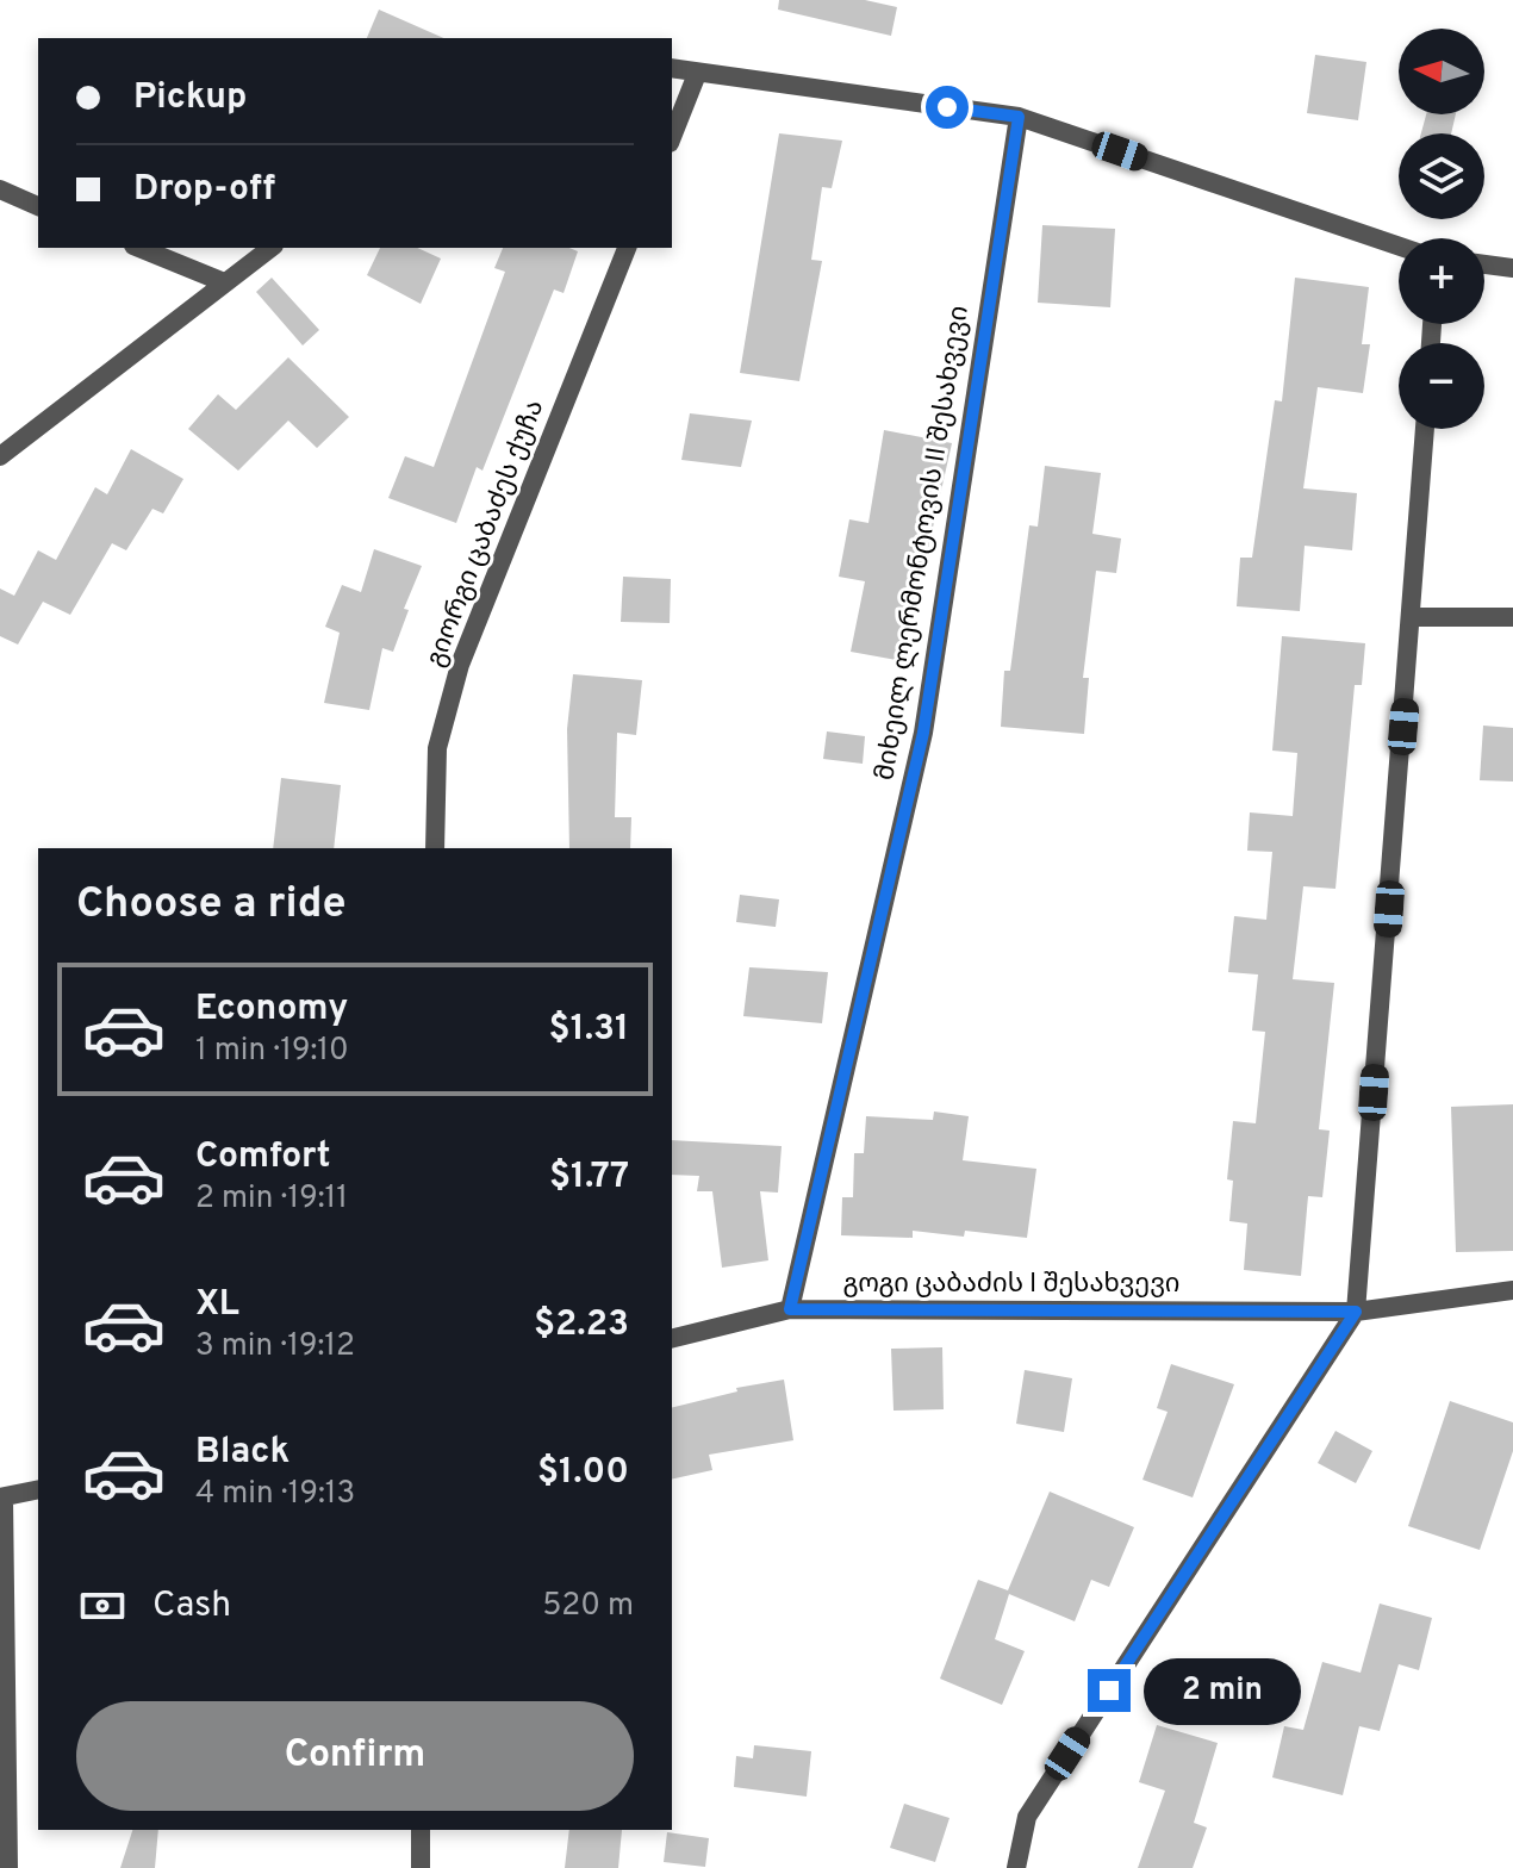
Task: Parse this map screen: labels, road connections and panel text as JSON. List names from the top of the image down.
{
  "streets": {
    "street": ["გიორგი ცაბაძეს ქუჩა", "მიხეილ ლერმონტოვის II შესახვევი", "გოგი ცაბაძის I შესახვევი"]
  },
  "crossings": [
    ["მიხეილ ლერმონტოვის II შესახვევი", "გოგი ცაბაძის I შესახვევი"]
  ],
  "north": "left",
  "page": {
    "map_buttons": ["+", "−"],
    "banner": ["Pickup", "Drop-off"],
    "heading": "Choose a ride",
    "list": [
      {
        "name": "Economy",
        "note": "1 min · 19:10",
        "value": "$1.31"
      },
      {
        "name": "Comfort",
        "note": "2 min · 19:11",
        "value": "$1.77"
      },
      {
        "name": "XL",
        "note": "3 min · 19:12",
        "value": "$2.23"
      },
      {
        "name": "Black",
        "note": "4 min · 19:13",
        "value": "$1.00"
      }
    ],
    "pay": ["Cash", "520 m"],
    "bubble": "2 min",
    "buttons": "Confirm"
  }
}
